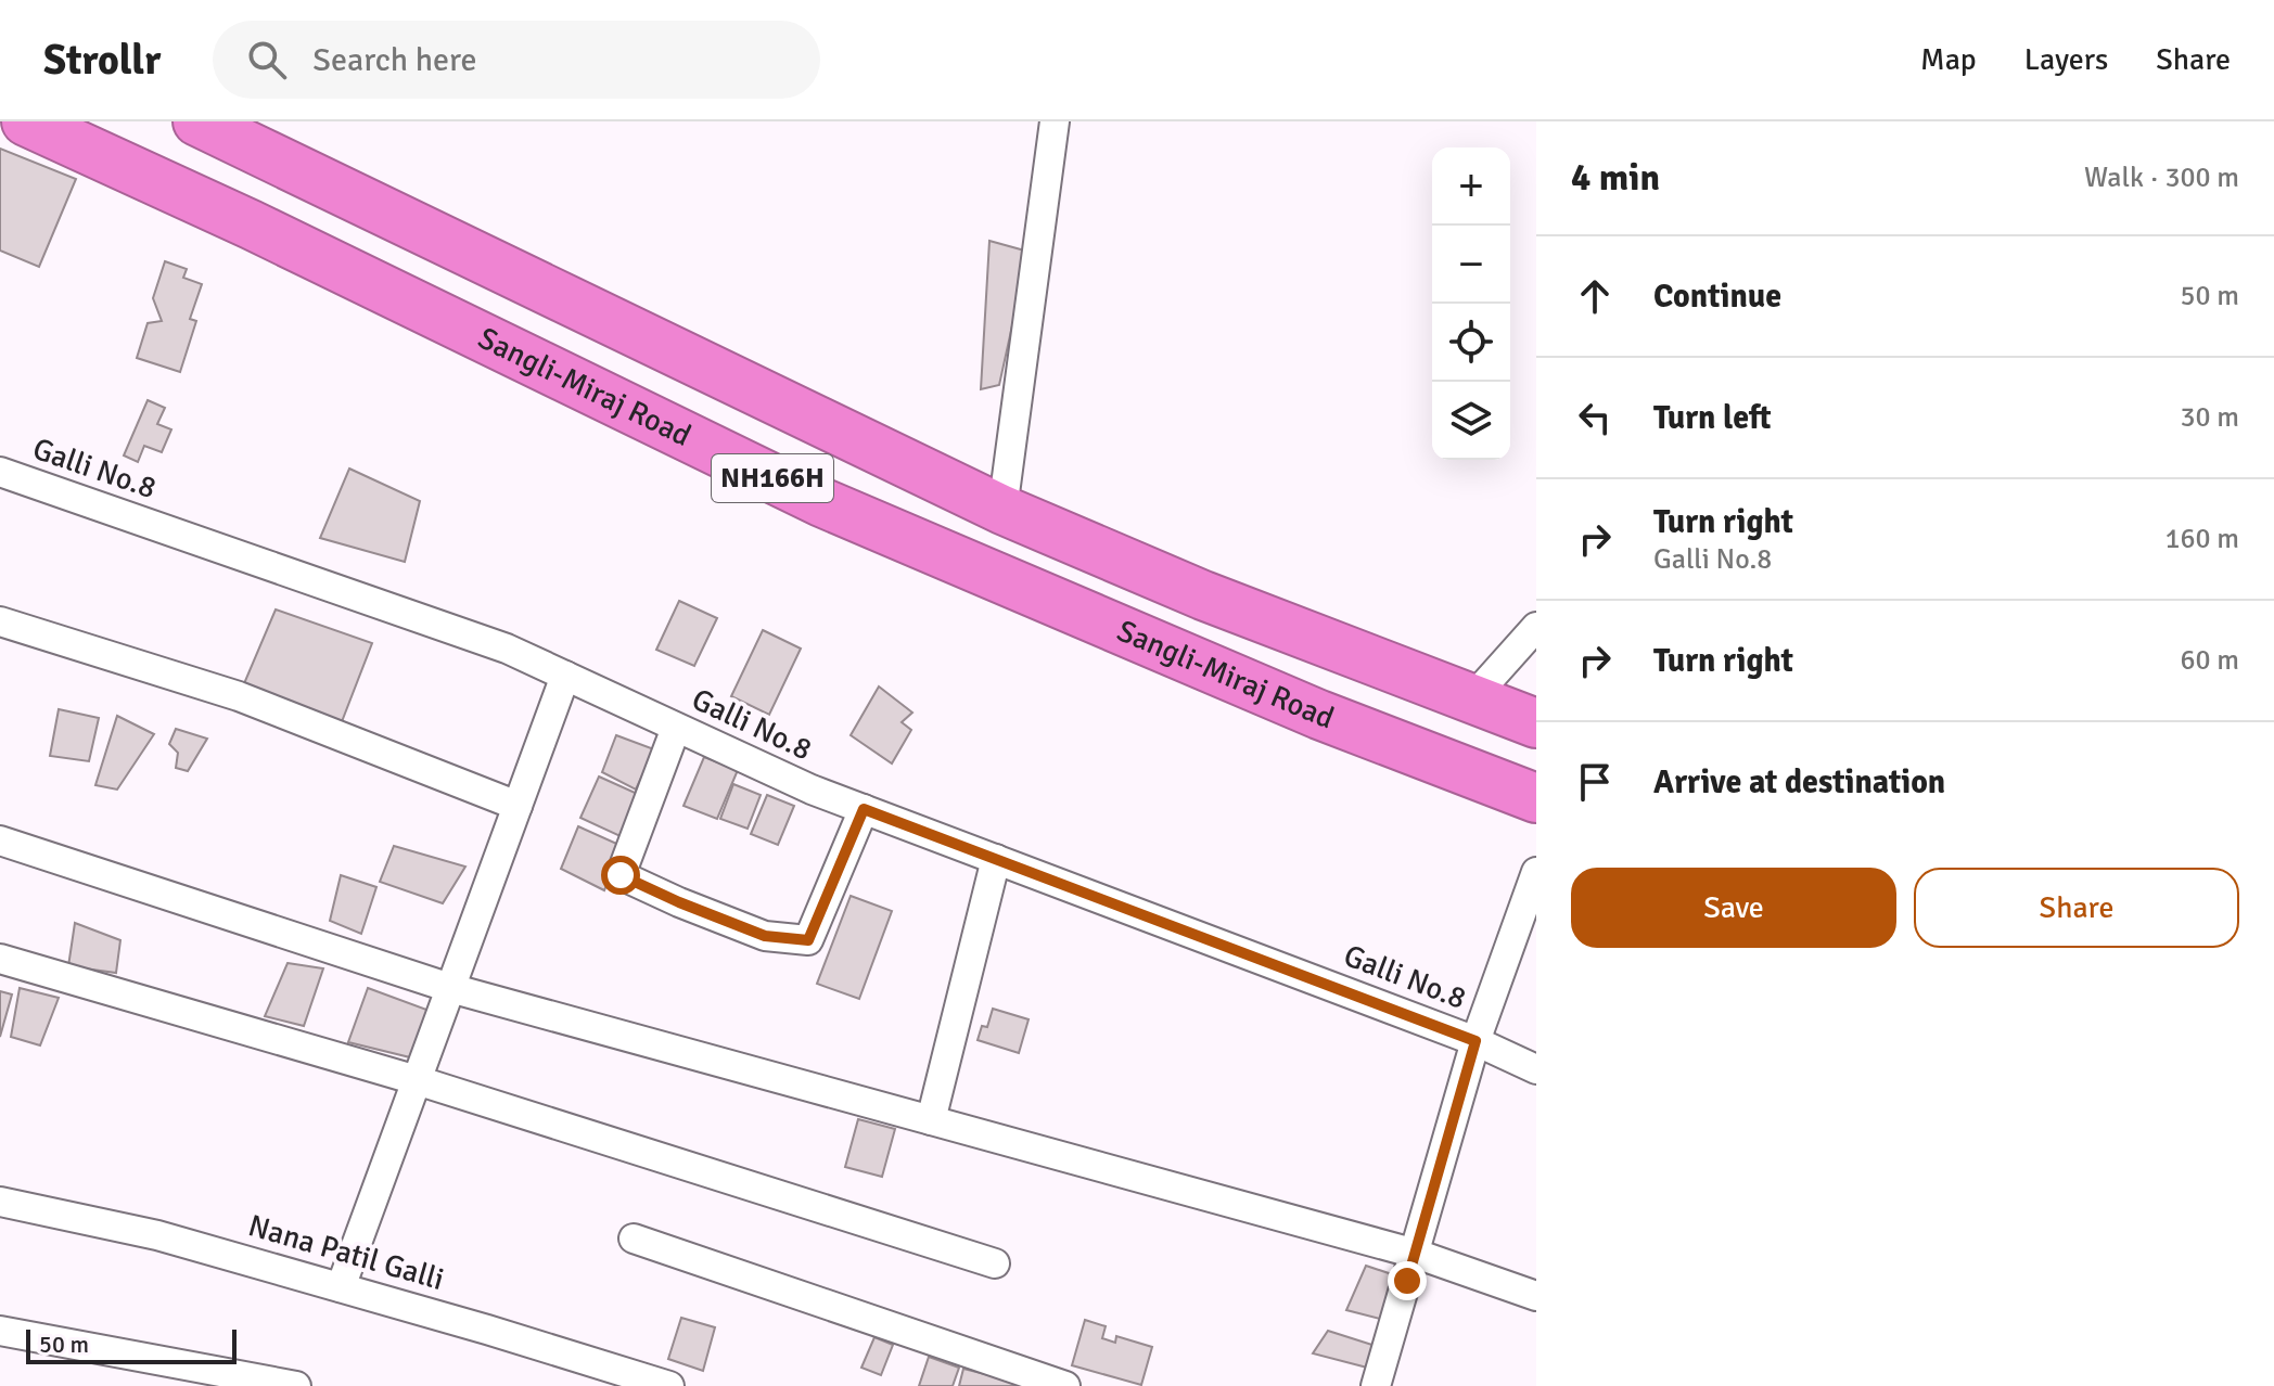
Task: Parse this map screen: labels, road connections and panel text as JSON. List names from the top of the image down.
{
  "streets": {
    "highway": ["Sangli-Miraj Road", "NH166H"],
    "street": ["Galli No.8", "Nana Patil Galli"]
  },
  "scale_bar": "50 m",
  "page": {
    "header": "Strollr",
    "search": "Search here",
    "nav": ["Map", "Layers", "Share"],
    "heading": ["4 min", "Walk · 300 m"],
    "map_buttons": ["+", "−"],
    "list": [
      ["Continue", "50 m"],
      ["Turn left", "30 m"],
      ["Turn right", "Galli No.8", "160 m"],
      ["Turn right", "60 m"],
      "Arrive at destination"
    ],
    "buttons": ["Save", "Share"],
    "scale": "50 m"
  }
}
